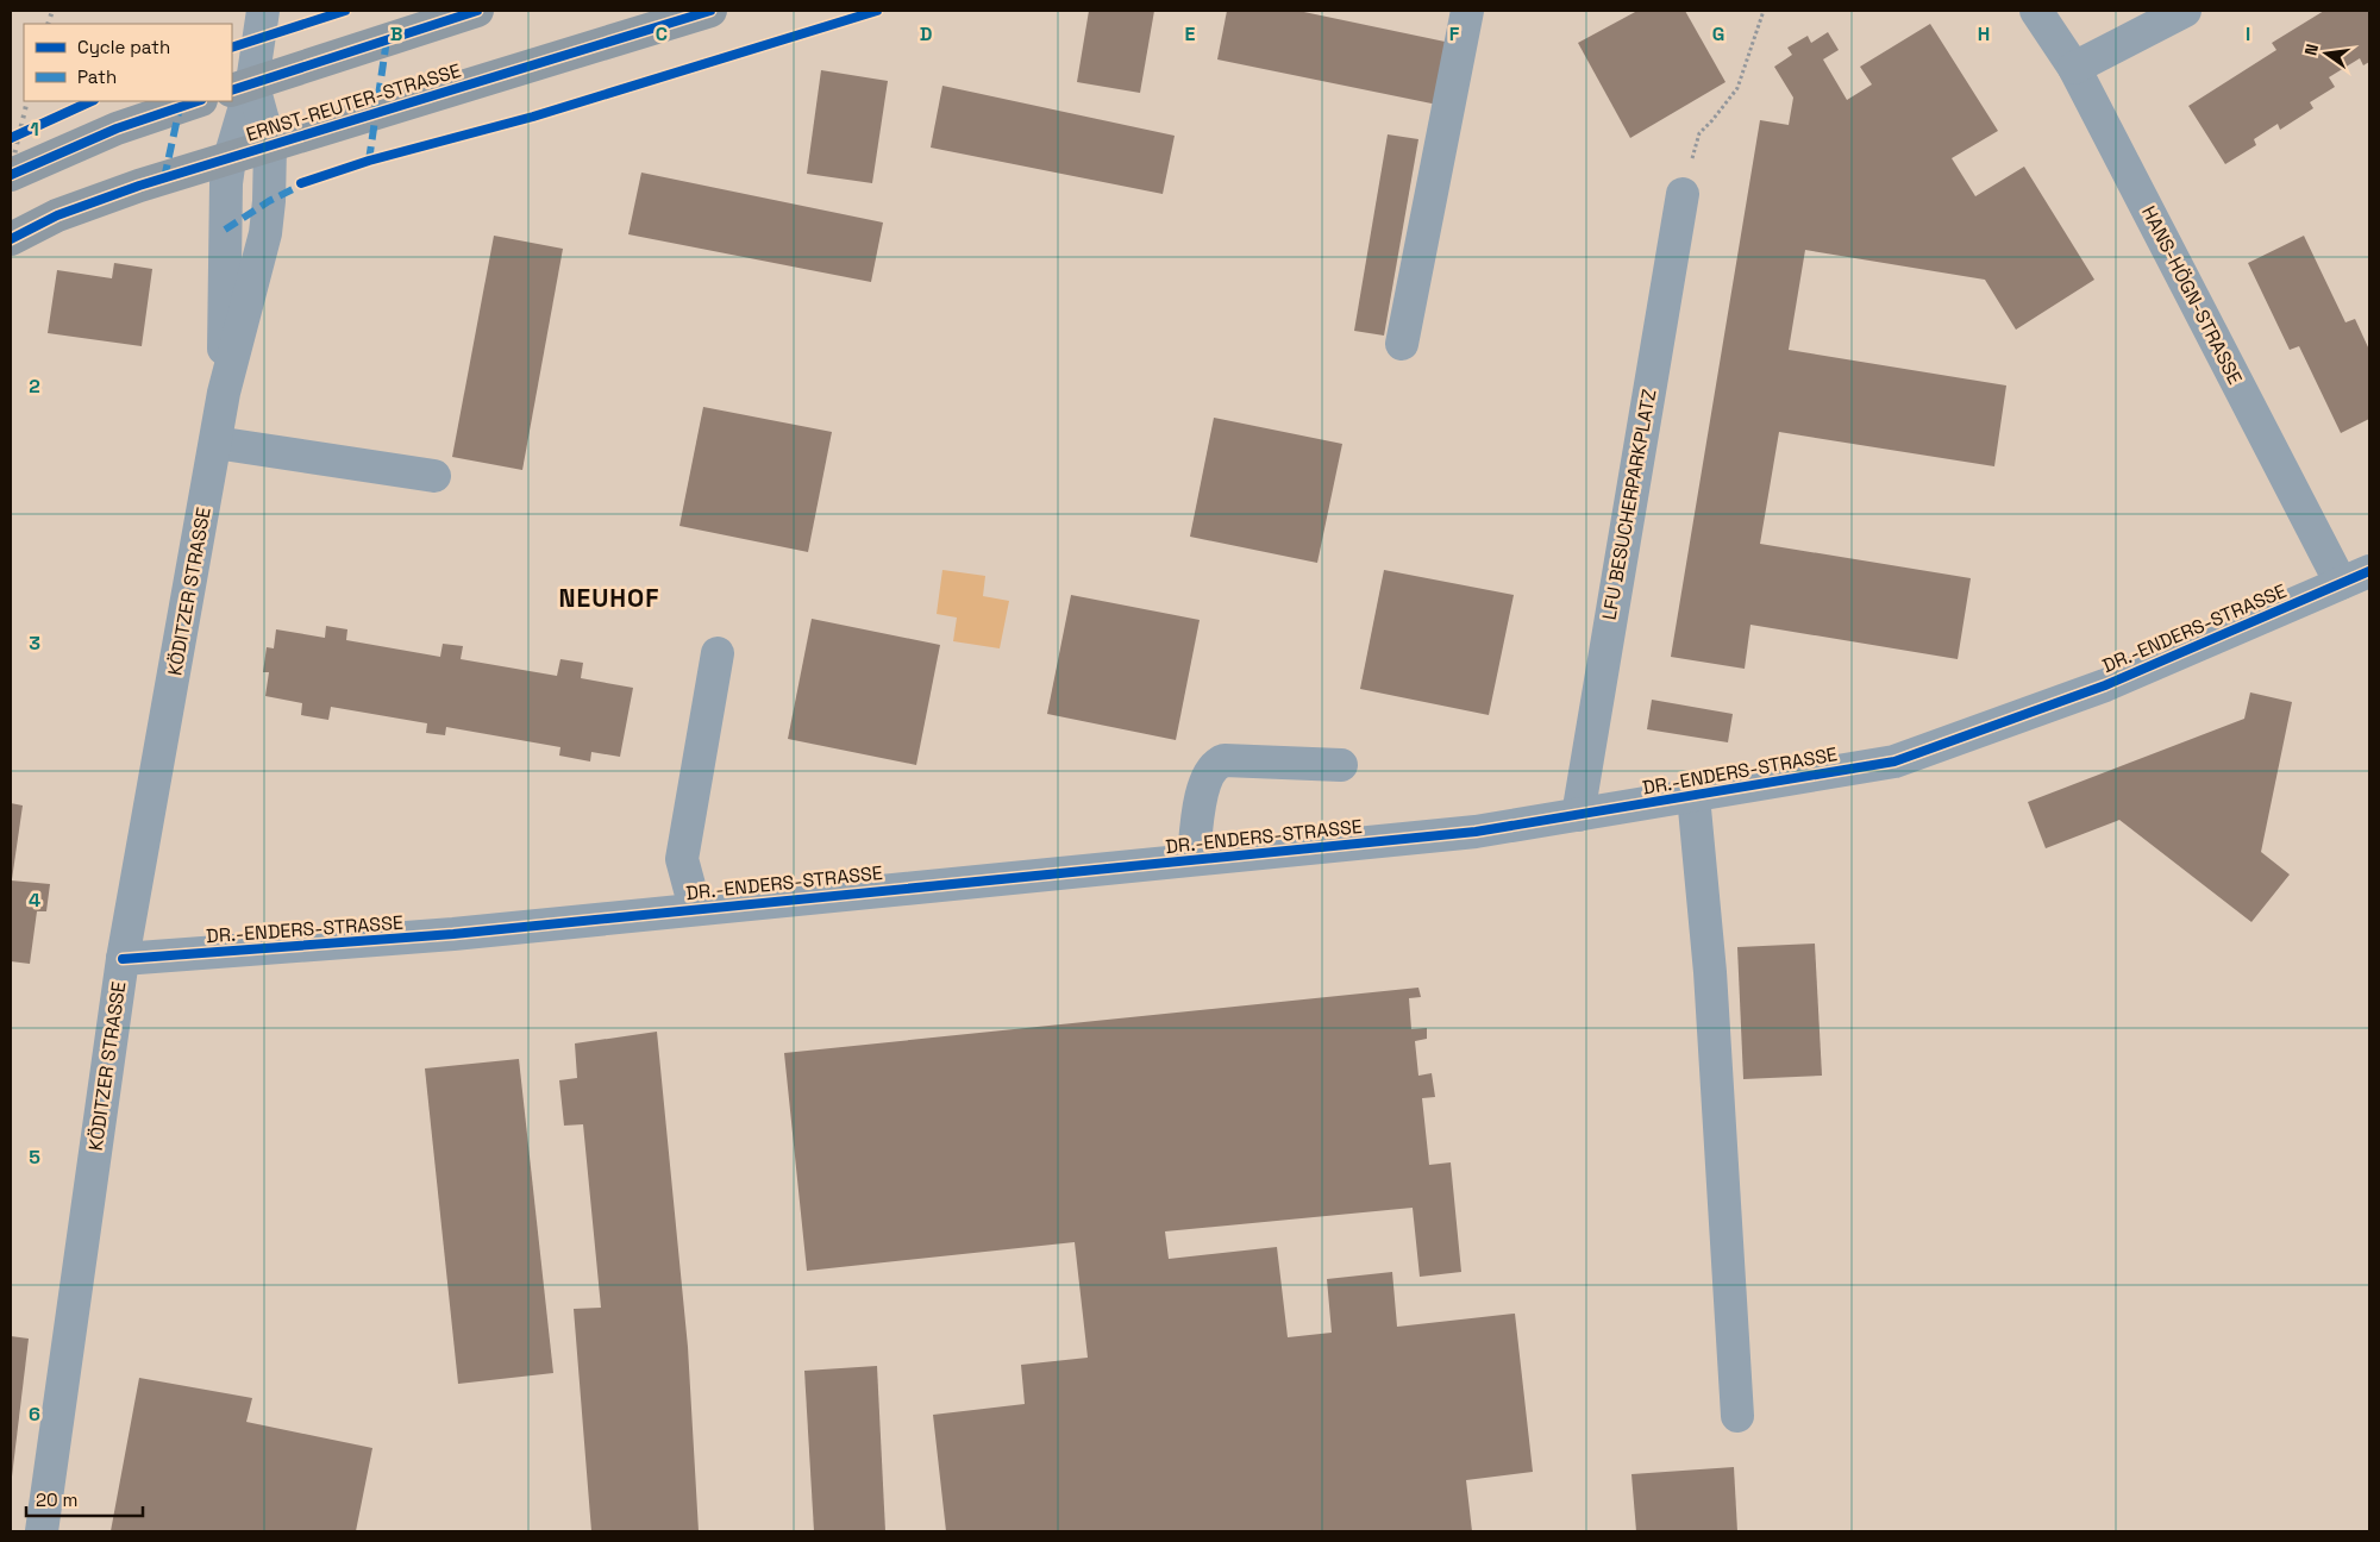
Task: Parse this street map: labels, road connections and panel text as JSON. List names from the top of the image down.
{
  "streets": {
    "main road": ["ERNST-REUTER-STRASSE"],
    "street": [
      "HANS-HÖGN-STRASSE",
      "LFU BESUCHERPARKPLATZ",
      "KÖDITZER STRASSE",
      "DR.-ENDERS-STRASSE"
    ]
  },
  "crossings": [
    ["ERNST-REUTER-STRASSE", "KÖDITZER STRASSE"],
    ["HANS-HÖGN-STRASSE", "DR.-ENDERS-STRASSE"],
    ["LFU BESUCHERPARKPLATZ", "DR.-ENDERS-STRASSE"],
    ["KÖDITZER STRASSE", "DR.-ENDERS-STRASSE"]
  ],
  "districts": ["NEUHOF"],
  "legend": ["Cycle path", "Path"],
  "scale_bar": "20 m",
  "north": "left",
  "grid": {
    "columns": [
      "B",
      "C",
      "D",
      "E",
      "F",
      "G",
      "H",
      "I"
    ],
    "rows": [
      "1",
      "2",
      "3",
      "4",
      "5",
      "6"
    ]
  }
}
